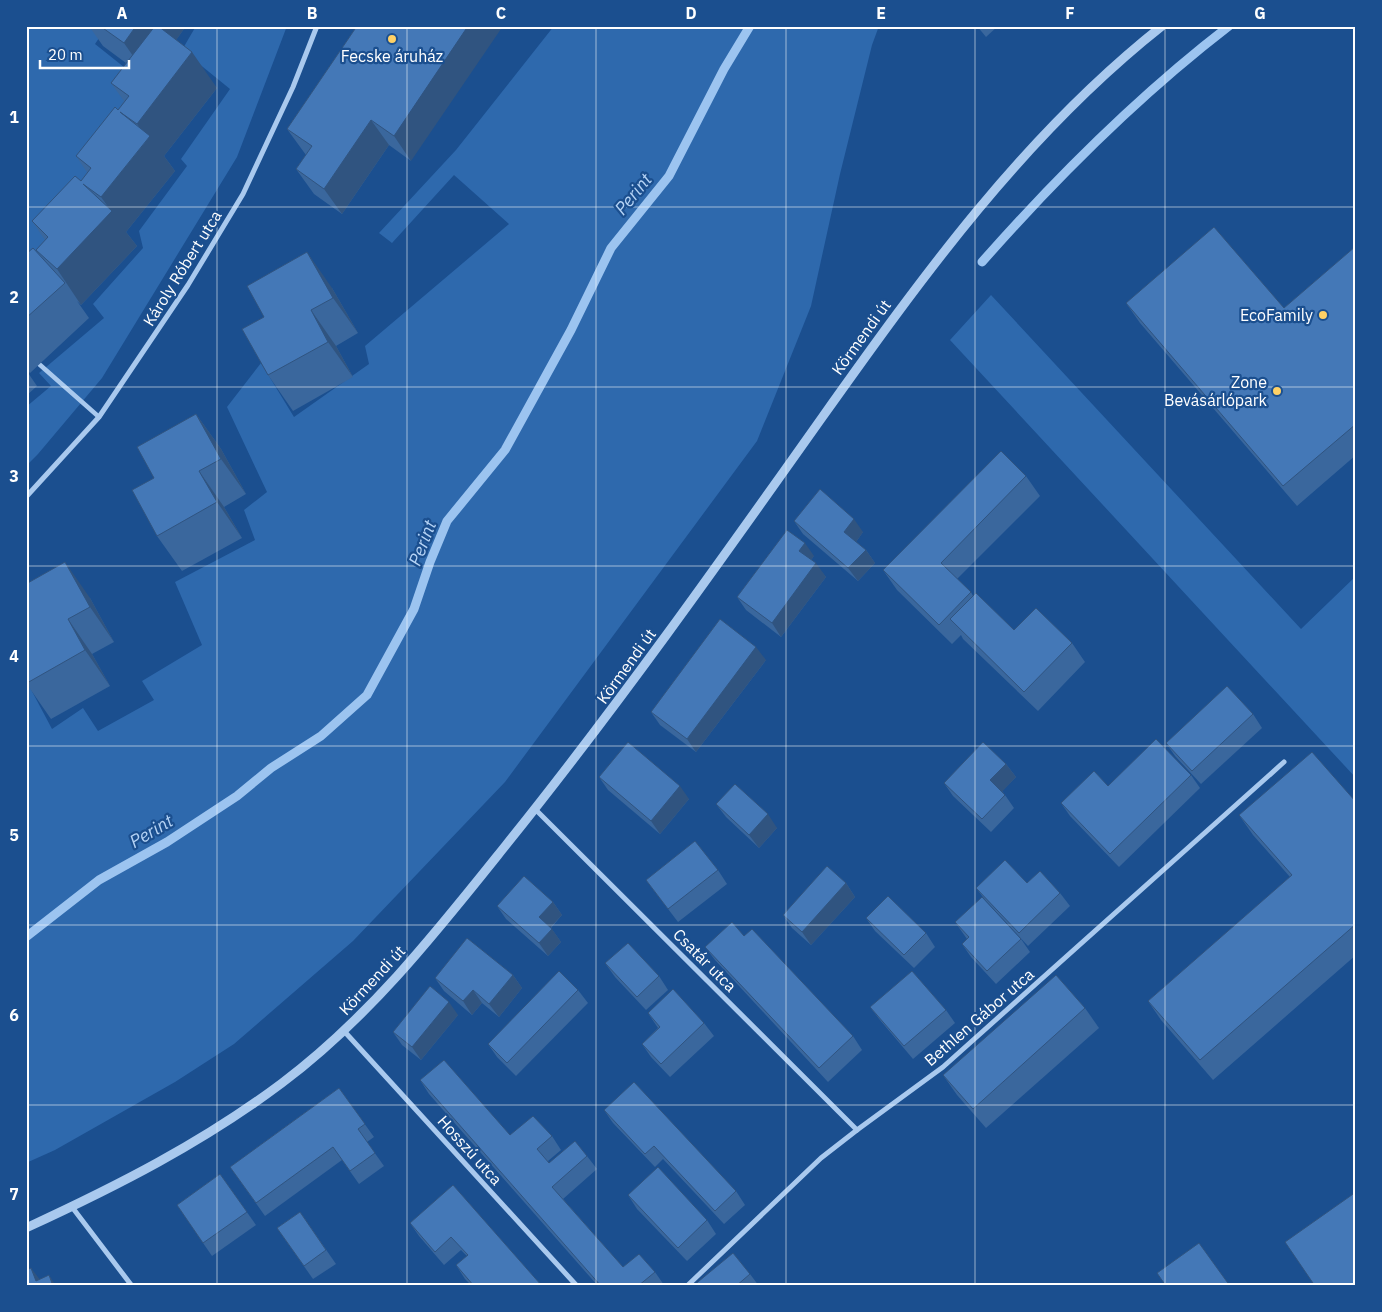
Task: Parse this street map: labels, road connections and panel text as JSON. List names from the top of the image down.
{
  "streets": {
    "street": [
      "Károly Róbert utca",
      "Körmendi út",
      "Csatár utca",
      "Bethlen Gábor utca",
      "Hosszú utca"
    ]
  },
  "crossings": [
    ["Körmendi út", "Csatár utca"],
    ["Körmendi út", "Hosszú utca"],
    ["Csatár utca", "Bethlen Gábor utca"]
  ],
  "water": ["Perint"],
  "places": ["Fecske áruház", "EcoFamily", "Zone Bevásárlópark"],
  "scale_bar": "20 m",
  "grid": {
    "columns": [
      "A",
      "B",
      "C",
      "D",
      "E",
      "F",
      "G"
    ],
    "rows": [
      "1",
      "2",
      "3",
      "4",
      "5",
      "6",
      "7"
    ]
  }
}
